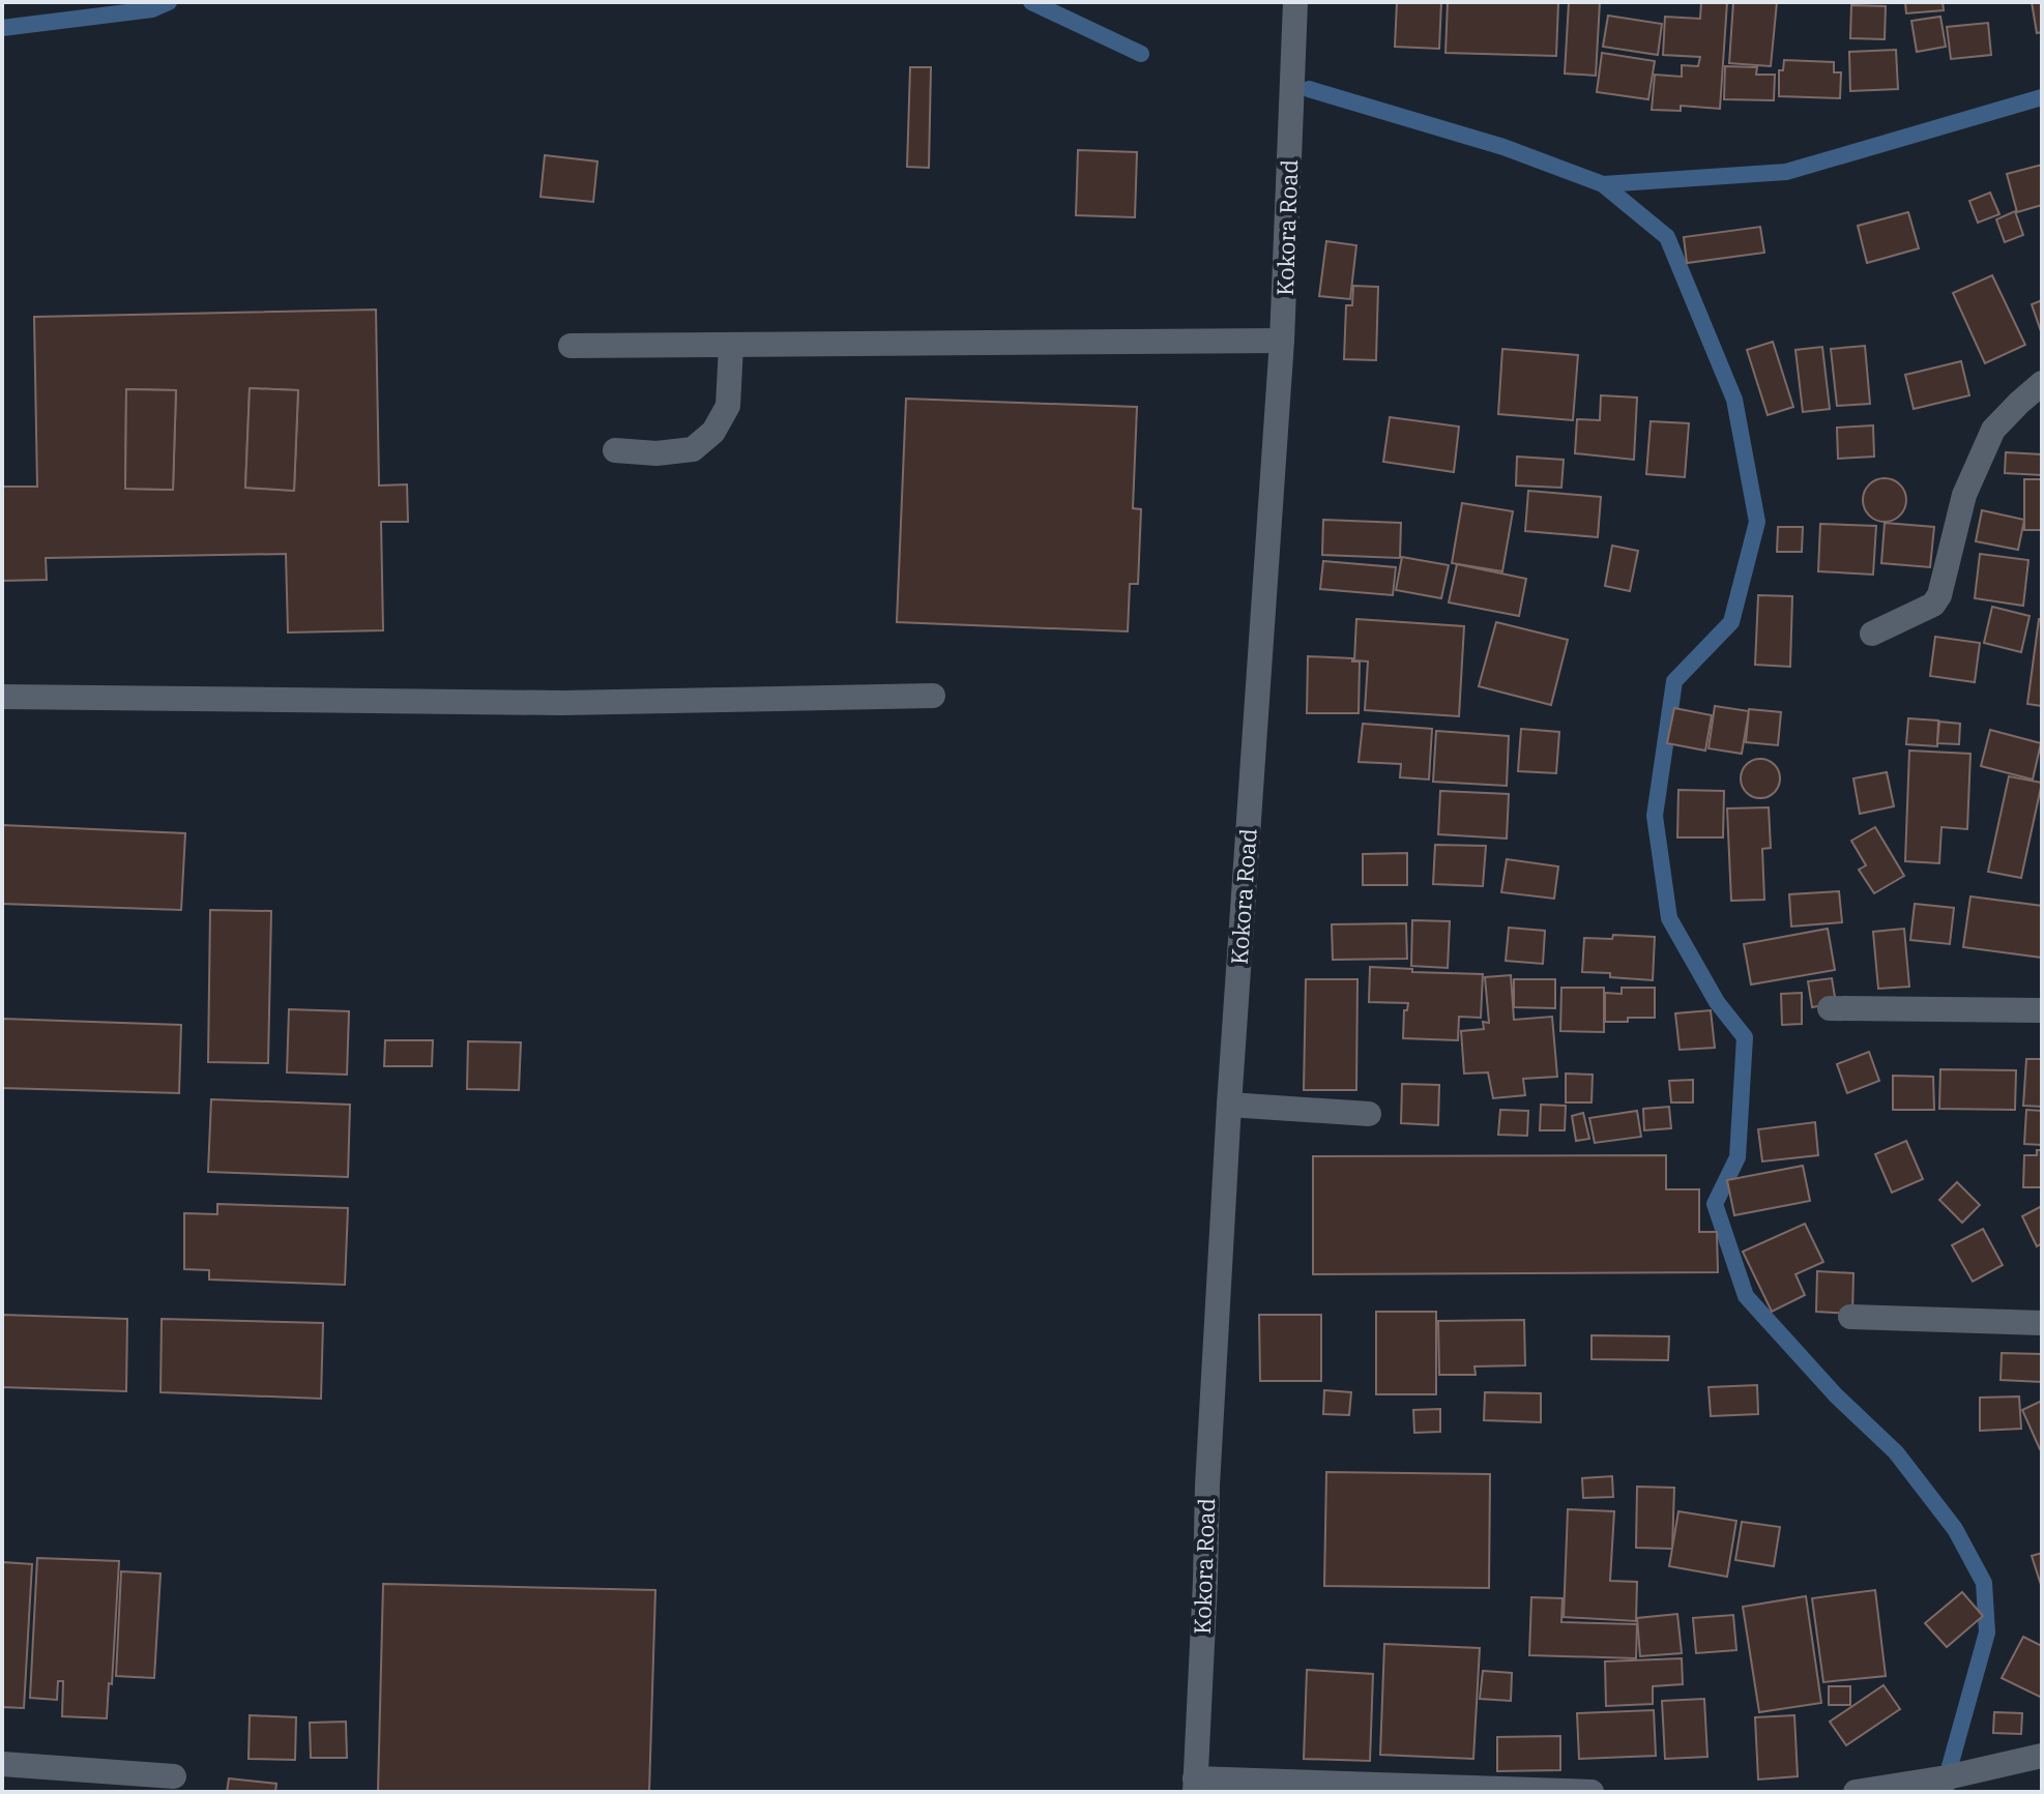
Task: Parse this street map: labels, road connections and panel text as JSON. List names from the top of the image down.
{
  "streets": {
    "street": ["Kokora Road"]
  }
}
